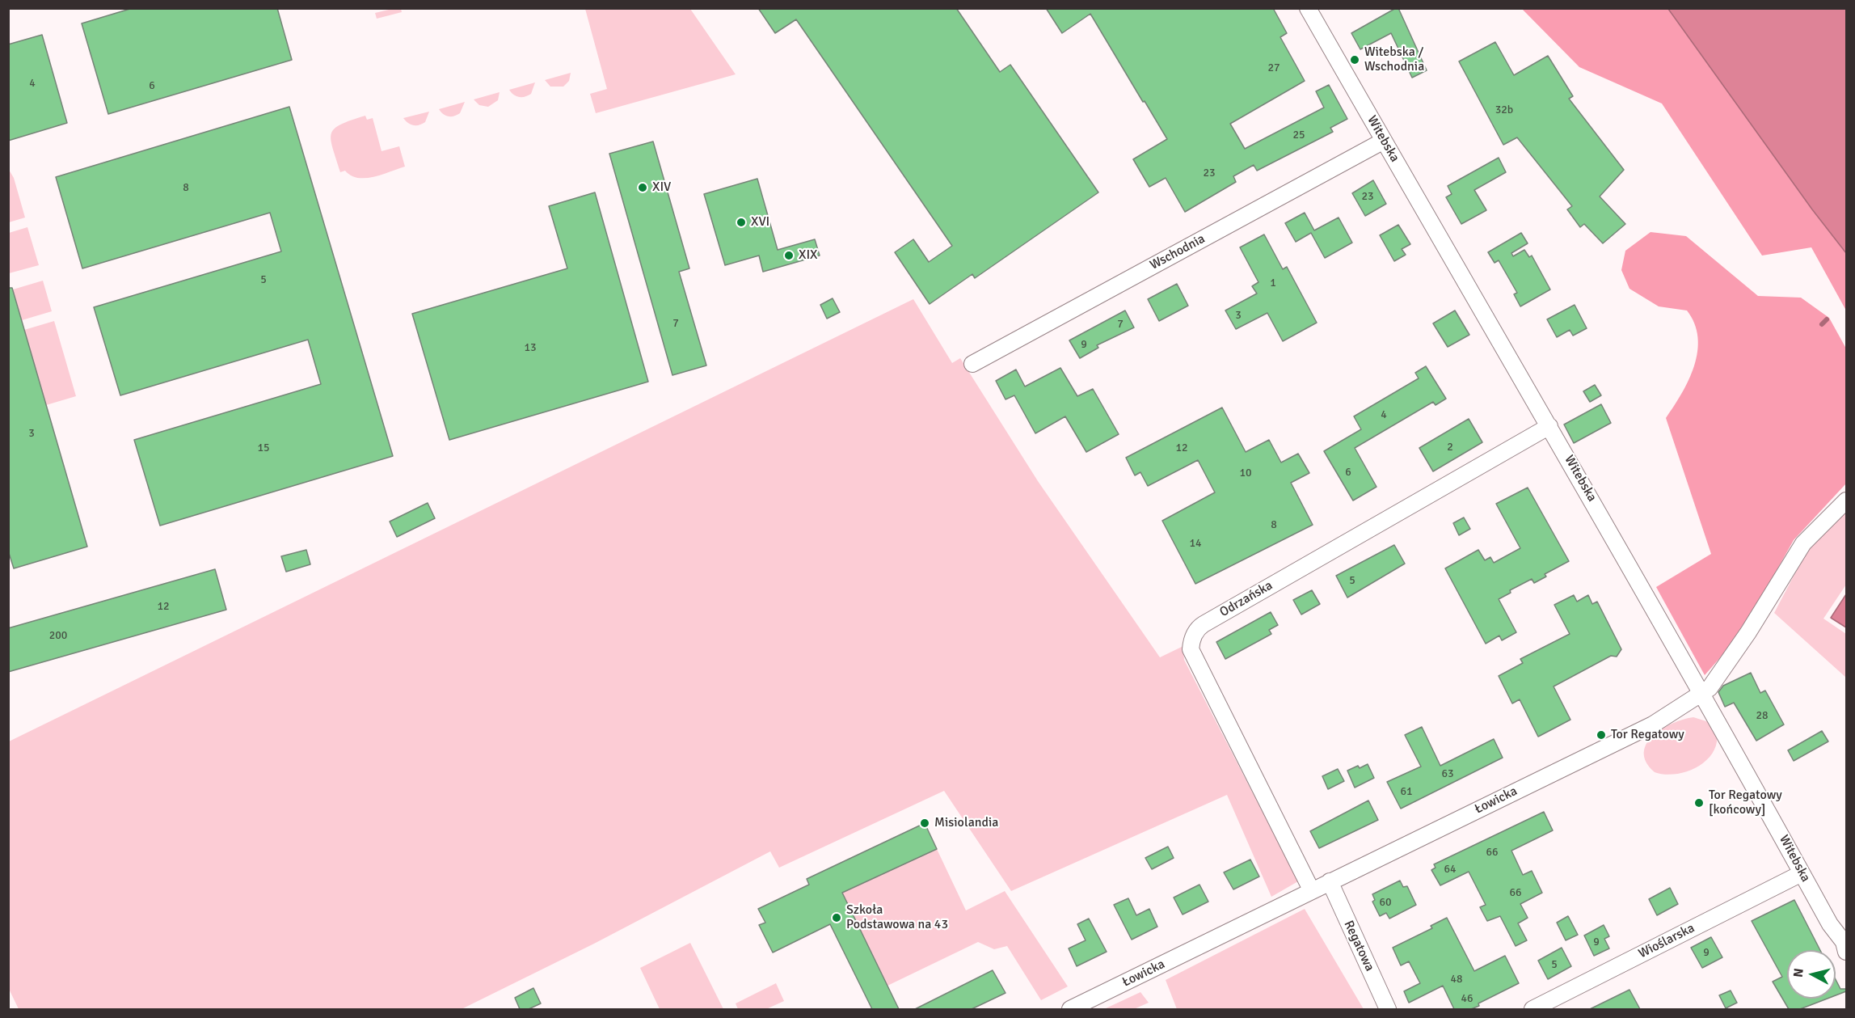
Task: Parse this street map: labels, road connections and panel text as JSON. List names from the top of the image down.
{
  "streets": {
    "street": [
      "Witebska",
      "Wschodnia",
      "Odrzańska",
      "Łowicka",
      "Wioślarska",
      "Regatowa"
    ]
  },
  "crossings": [
    ["Witebska", "Wschodnia"],
    ["Witebska", "Odrzańska"],
    ["Witebska", "Łowicka"],
    ["Witebska", "Wioślarska"],
    ["Odrzańska", "Łowicka"],
    ["Łowicka", "Regatowa"]
  ],
  "places": [
    "Witebska / Wschodnia",
    "XIV",
    "XVI",
    "XIX",
    "Tor Regatowy",
    "Tor Regatowy [końcowy]",
    "Misiolandia",
    "Szkoła Podstawowa na 43"
  ],
  "house_numbers": [
    "27",
    "4",
    "6",
    "32b",
    "25",
    "23",
    "8",
    "23",
    "5",
    "1",
    "3",
    "7",
    "7",
    "9",
    "13",
    "4",
    "3",
    "2",
    "15",
    "12",
    "6",
    "10",
    "8",
    "14",
    "5",
    "12",
    "200",
    "28",
    "63",
    "61",
    "66",
    "64",
    "66",
    "60",
    "9",
    "9",
    "5",
    "48",
    "46"
  ],
  "north": "left"
}
